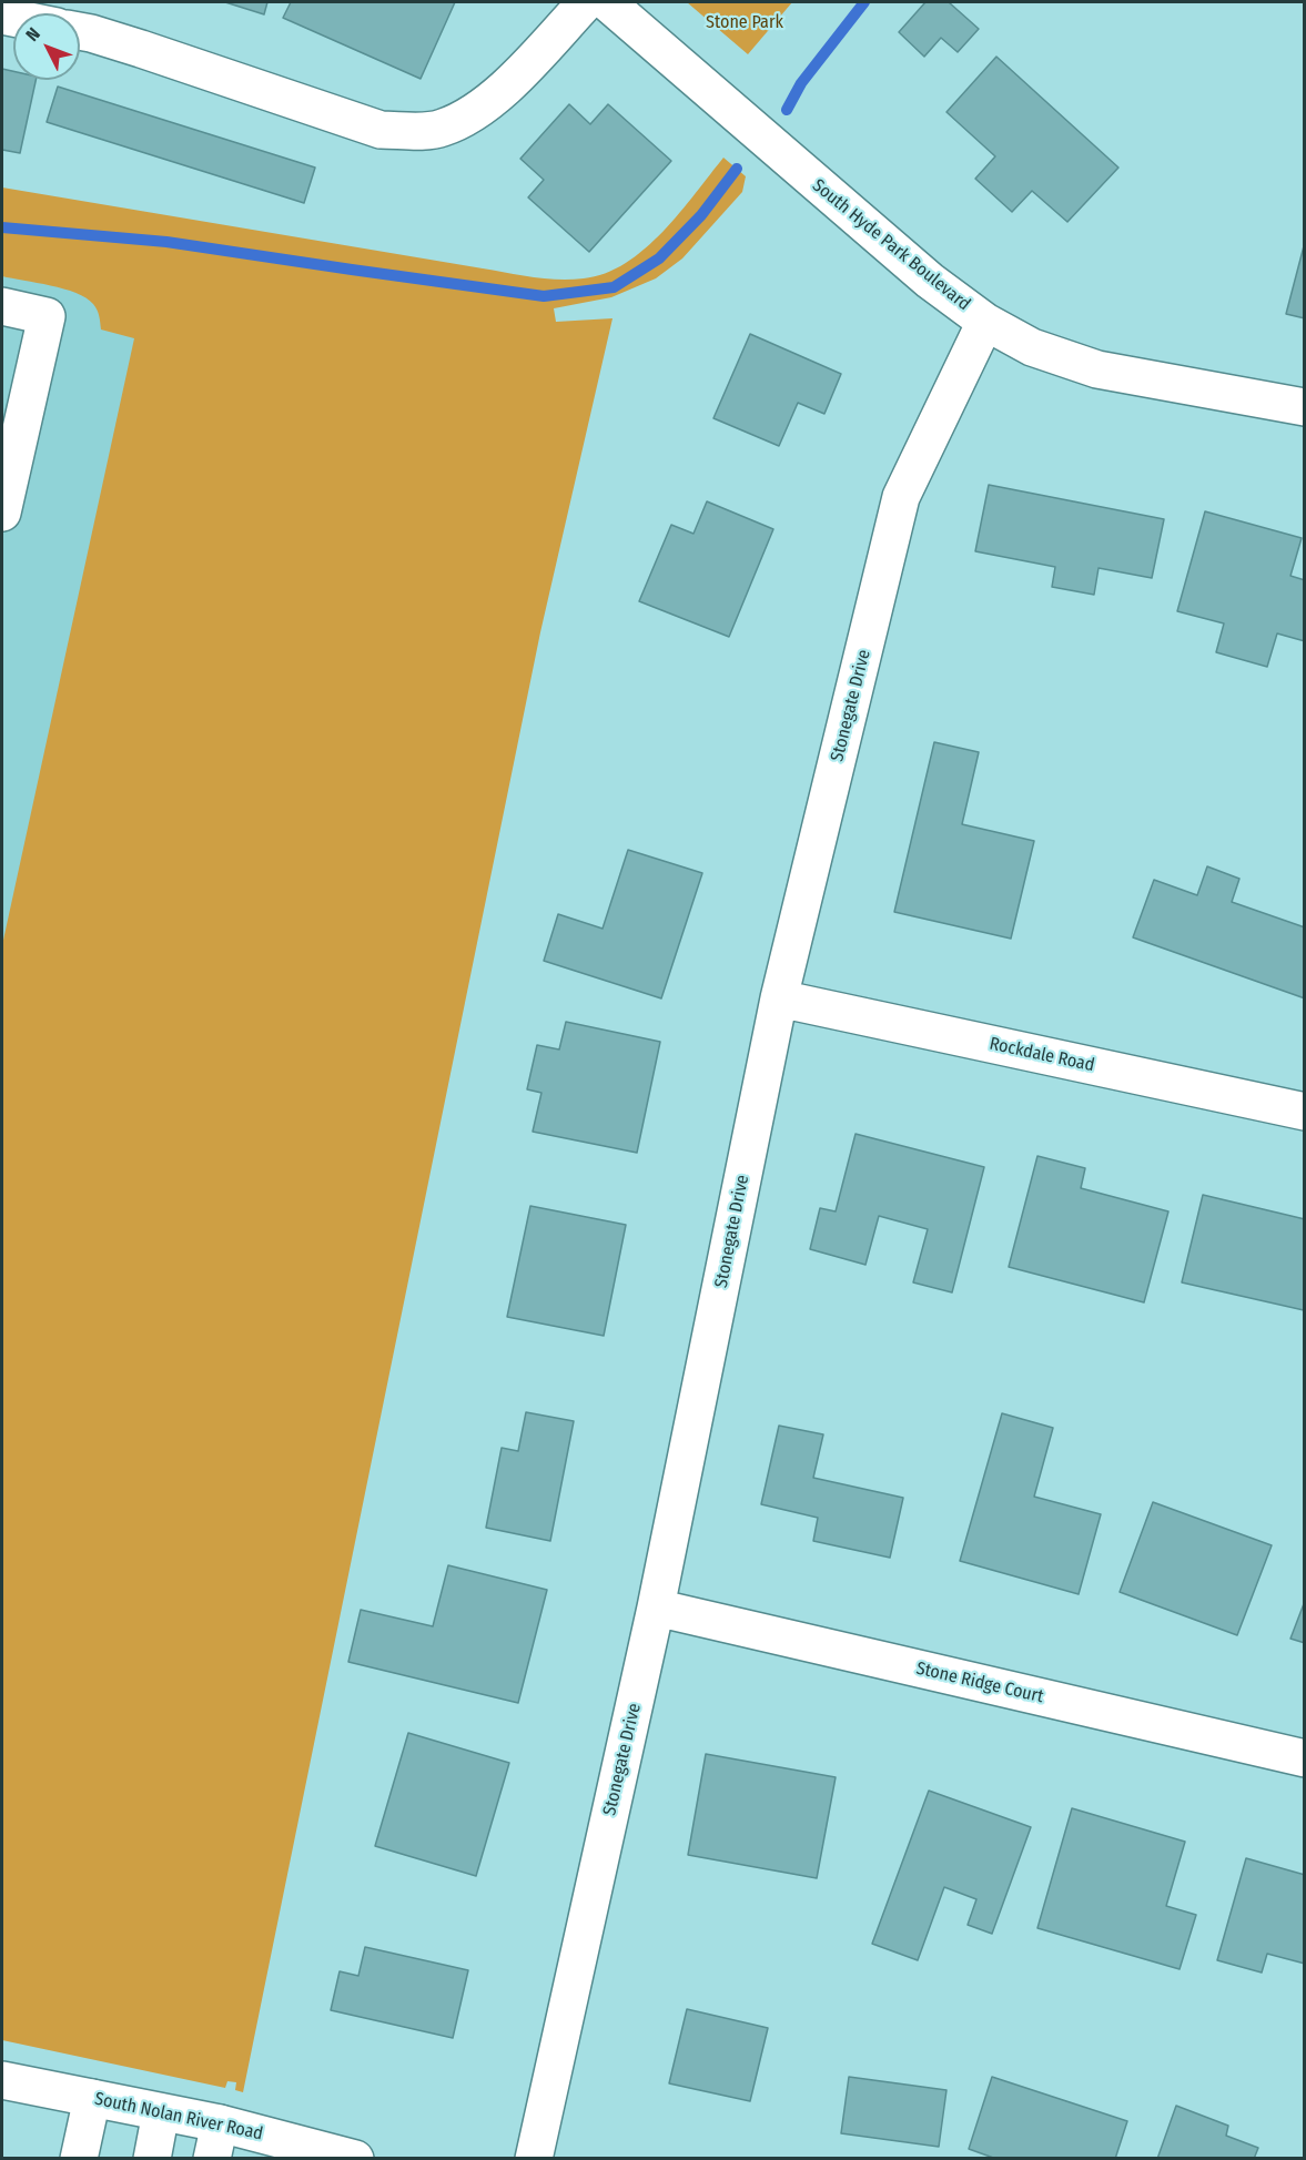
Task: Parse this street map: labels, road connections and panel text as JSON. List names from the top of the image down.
{
  "streets": {
    "street": [
      "South Hyde Park Boulevard",
      "Stonegate Drive",
      "Rockdale Road",
      "Stone Ridge Court",
      "South Nolan River Road"
    ]
  },
  "crossings": [
    ["South Hyde Park Boulevard", "Stonegate Drive"],
    ["Stonegate Drive", "Rockdale Road"],
    ["Stonegate Drive", "Stone Ridge Court"]
  ],
  "parks": ["Stone Park"],
  "north": "top left"
}
